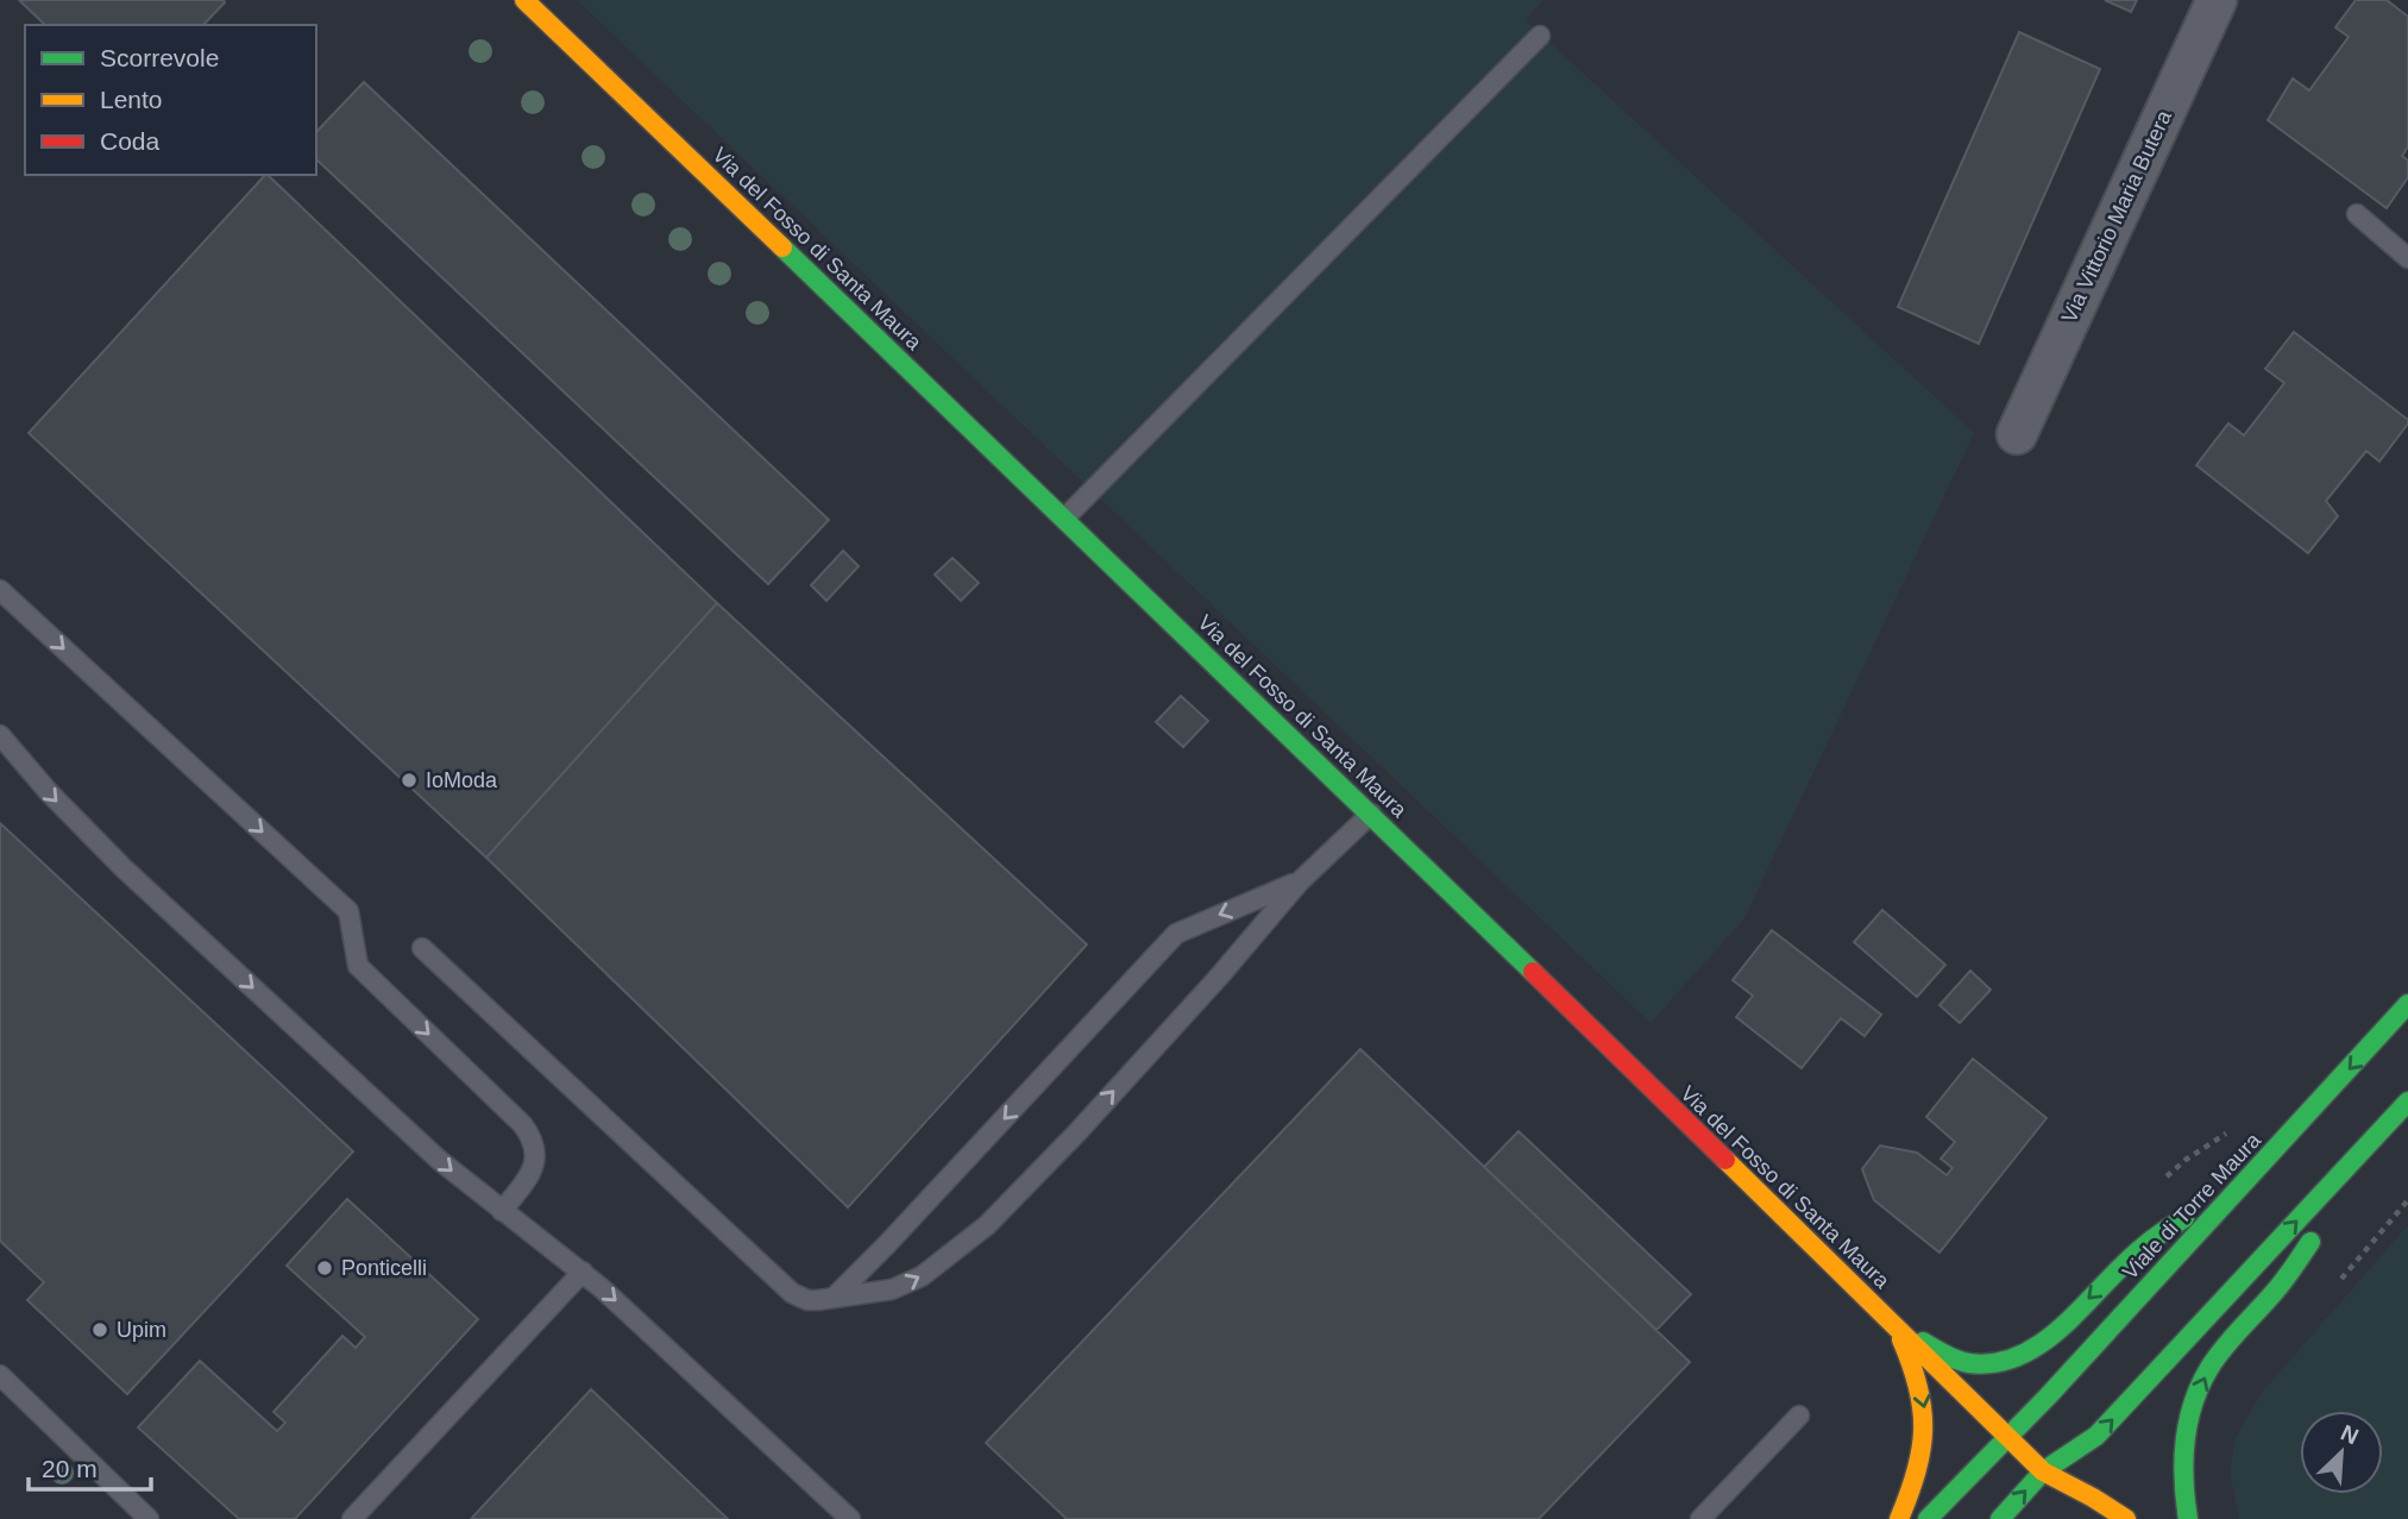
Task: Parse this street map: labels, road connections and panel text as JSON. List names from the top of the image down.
{
  "streets": {
    "street": ["Via Vittorio Maria Butera", "Via del Fosso di Santa Maura", "Viale di Torre Maura"]
  },
  "crossings": [
    ["Via del Fosso di Santa Maura", "Viale di Torre Maura"]
  ],
  "places": ["IoModa", "Ponticelli", "Upim"],
  "legend": ["Scorrevole", "Lento", "Coda"],
  "scale_bar": "20 m",
  "north": "top right"
}
